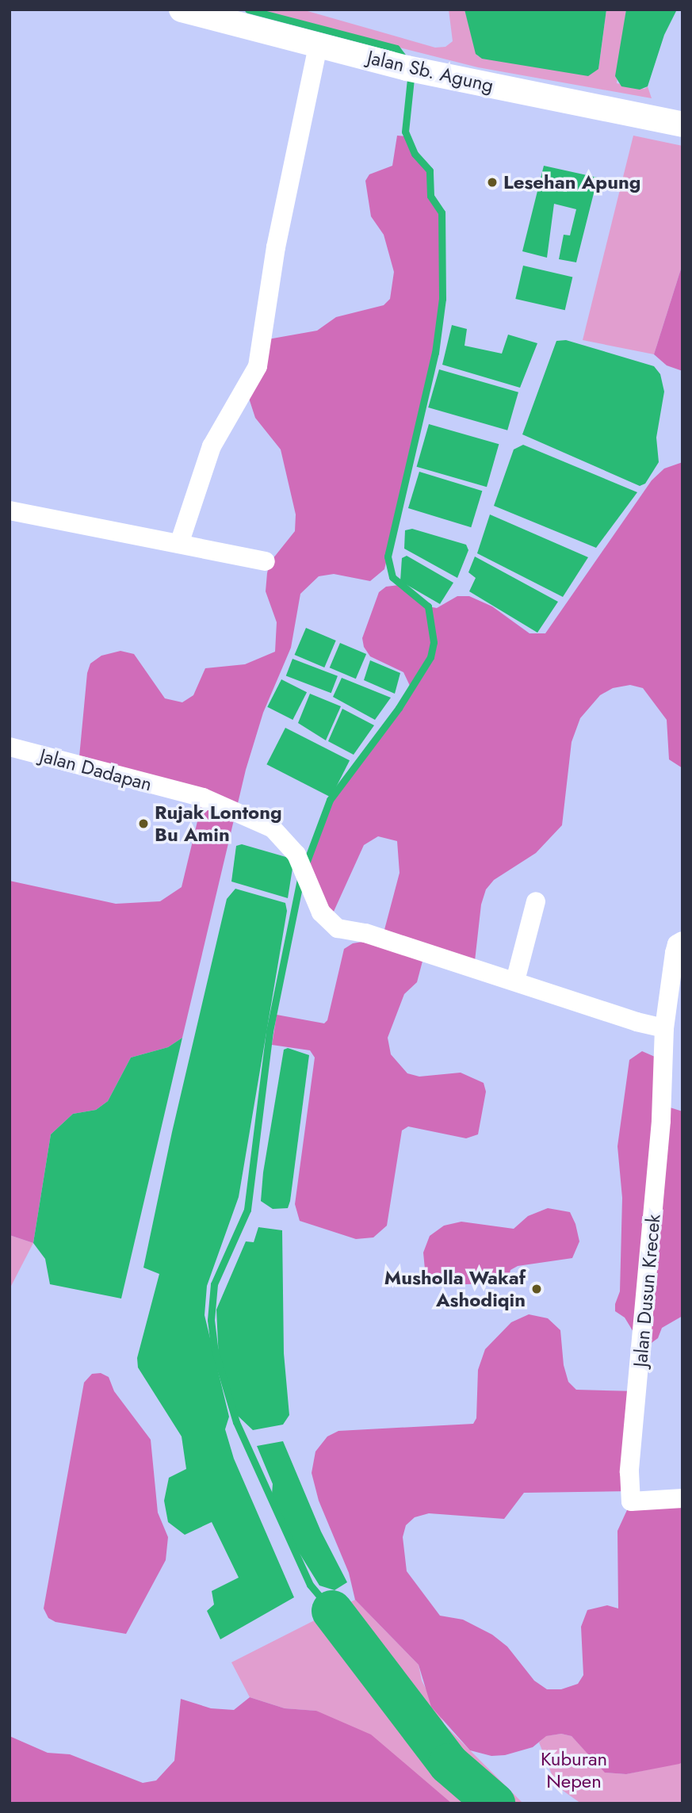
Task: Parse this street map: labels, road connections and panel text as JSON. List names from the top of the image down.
{
  "streets": {
    "street": ["Jalan Sb. Agung", "Jalan Dadapan", "Jalan Dusun Krecek"]
  },
  "crossings": [
    ["Jalan Dadapan", "Jalan Dusun Krecek"]
  ],
  "parks": ["Kuburan Nepen"],
  "places": ["Lesehan Apung", "Rujak Lontong Bu Amin", "Musholla Wakaf Ashodiqin"]
}
